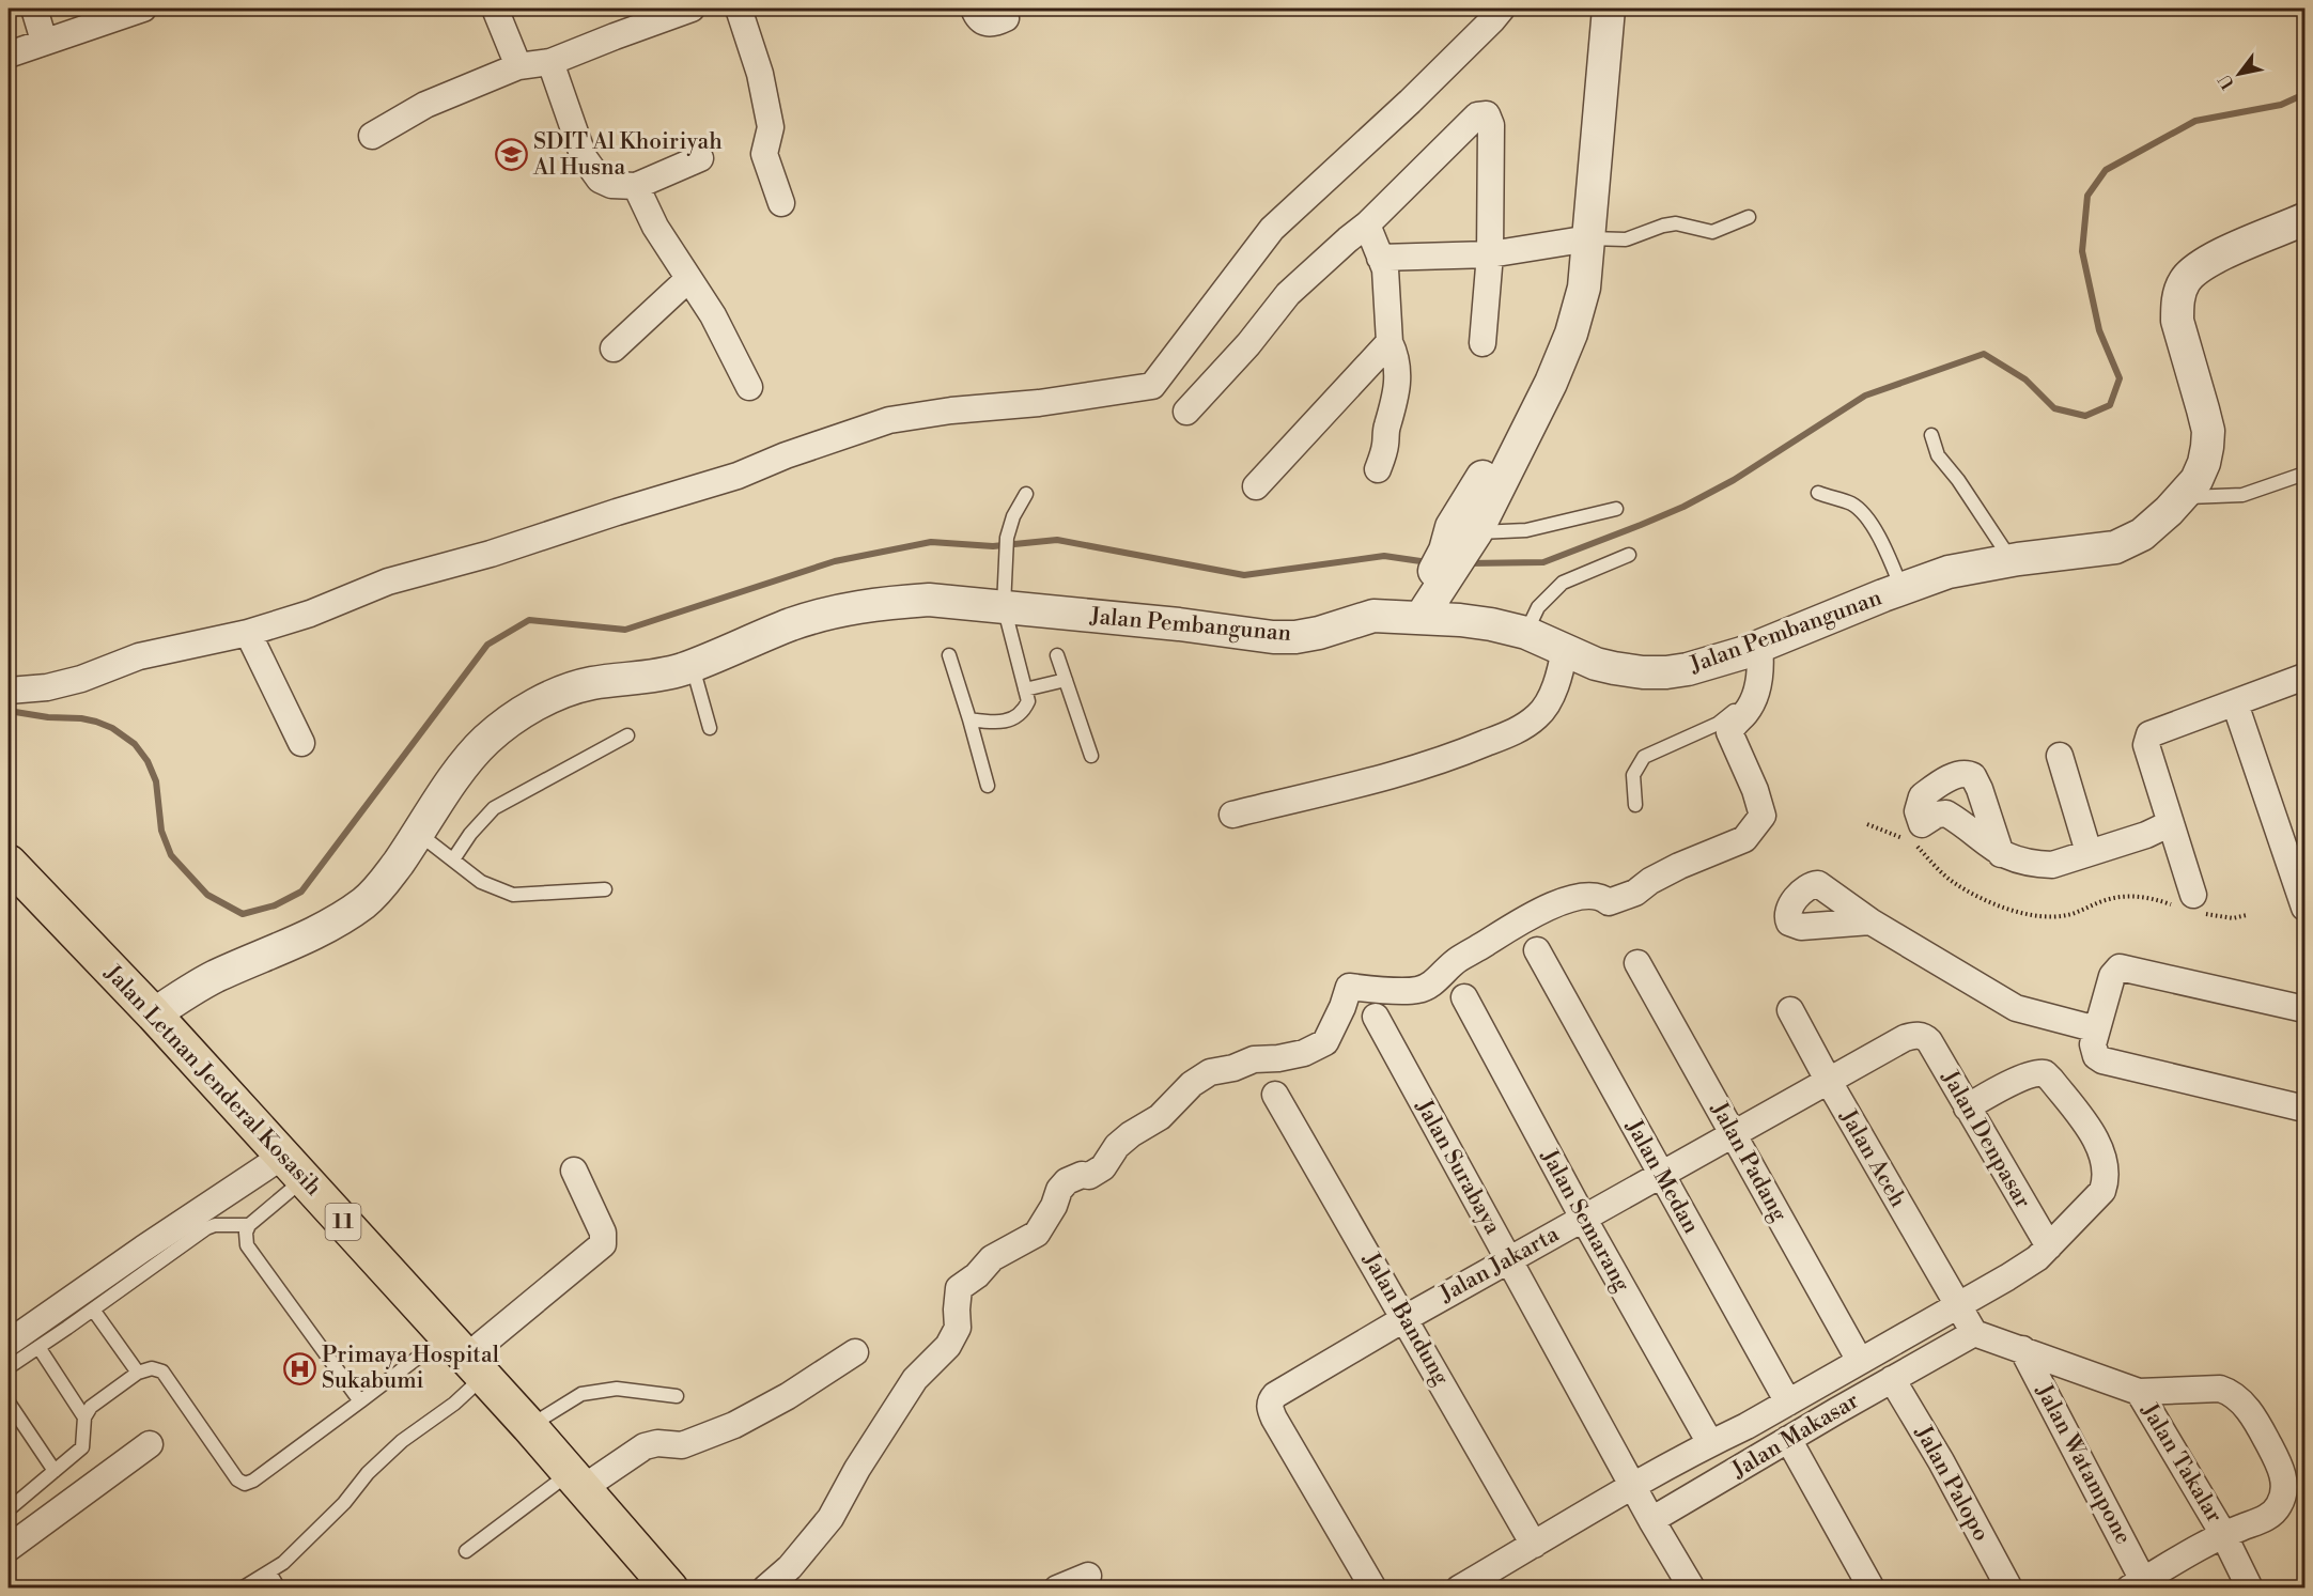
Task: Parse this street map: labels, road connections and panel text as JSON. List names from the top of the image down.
{
  "streets": {
    "highway": ["Jalan Letnan Jenderal Kosasih", "11"],
    "street": [
      "Jalan Pembangunan",
      "Jalan Denpasar",
      "Jalan Aceh",
      "Jalan Padang",
      "Jalan Surabaya",
      "Jalan Medan",
      "Jalan Semarang",
      "Jalan Jakarta",
      "Jalan Bandung",
      "Jalan Makasar",
      "Jalan Takalar",
      "Jalan Watampone",
      "Jalan Palopo"
    ]
  },
  "crossings": [
    ["Jalan Pembangunan", "Jalan Letnan Jenderal Kosasih"],
    ["Jalan Denpasar", "Jalan Jakarta"],
    ["Jalan Denpasar", "Jalan Makasar"],
    ["Jalan Aceh", "Jalan Jakarta"],
    ["Jalan Aceh", "Jalan Makasar"],
    ["Jalan Padang", "Jalan Jakarta"],
    ["Jalan Padang", "Jalan Makasar"],
    ["Jalan Surabaya", "Jalan Jakarta"],
    ["Jalan Surabaya", "Jalan Makasar"],
    ["Jalan Medan", "Jalan Jakarta"],
    ["Jalan Medan", "Jalan Makasar"],
    ["Jalan Semarang", "Jalan Jakarta"],
    ["Jalan Semarang", "Jalan Makasar"],
    ["Jalan Jakarta", "Jalan Bandung"],
    ["Jalan Bandung", "Jalan Makasar"],
    ["Jalan Makasar", "Jalan Palopo"]
  ],
  "places": {
    "school or university": ["SDIT Al Khoiriyah Al Husna"],
    "hospital": ["Primaya Hospital Sukabumi"]
  },
  "north": "bottom left"
}
